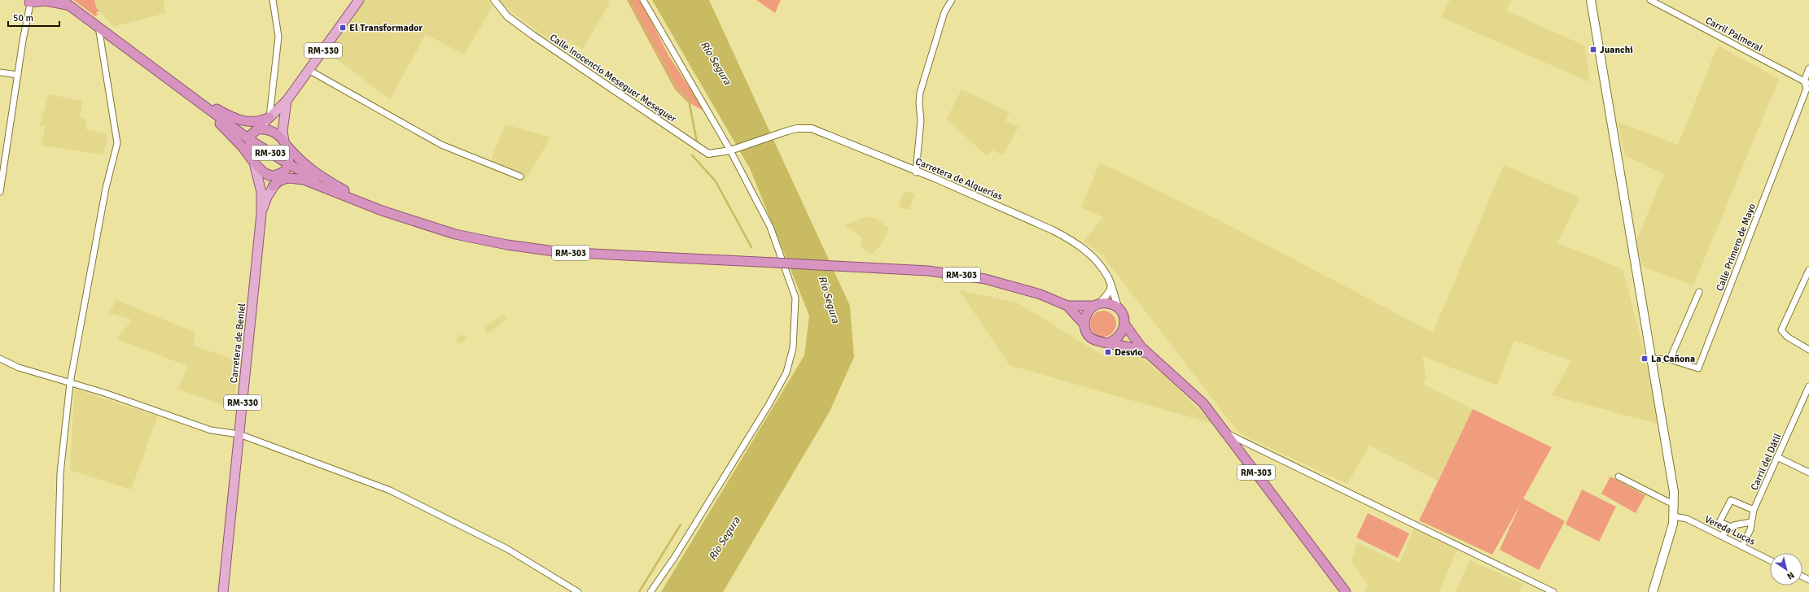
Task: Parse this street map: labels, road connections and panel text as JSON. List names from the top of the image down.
{
  "streets": {
    "highway": ["RM-303"],
    "main road": ["RM-330", "Carretera de Beniel"],
    "street": [
      "Carril Palmeral",
      "Calle Inocencio Meseguer Meseguer",
      "Carretera de Alquerías",
      "Calle Primero de Mayo",
      "Carril del Dátil",
      "Vereda Lucas"
    ]
  },
  "crossings": [
    ["Carril Palmeral", "Calle Primero de Mayo"],
    ["Calle Inocencio Meseguer Meseguer", "Carretera de Alquerías"],
    ["RM-303", "Carretera de Alquerías"],
    ["Carril del Dátil", "Vereda Lucas"]
  ],
  "water": ["Río Segura"],
  "places": {
    "transit": [
      "El Transformador",
      "Juanchi",
      "Desvio",
      "La Cañona"
    ]
  },
  "scale_bar": "50 m",
  "north": "bottom right"
}
